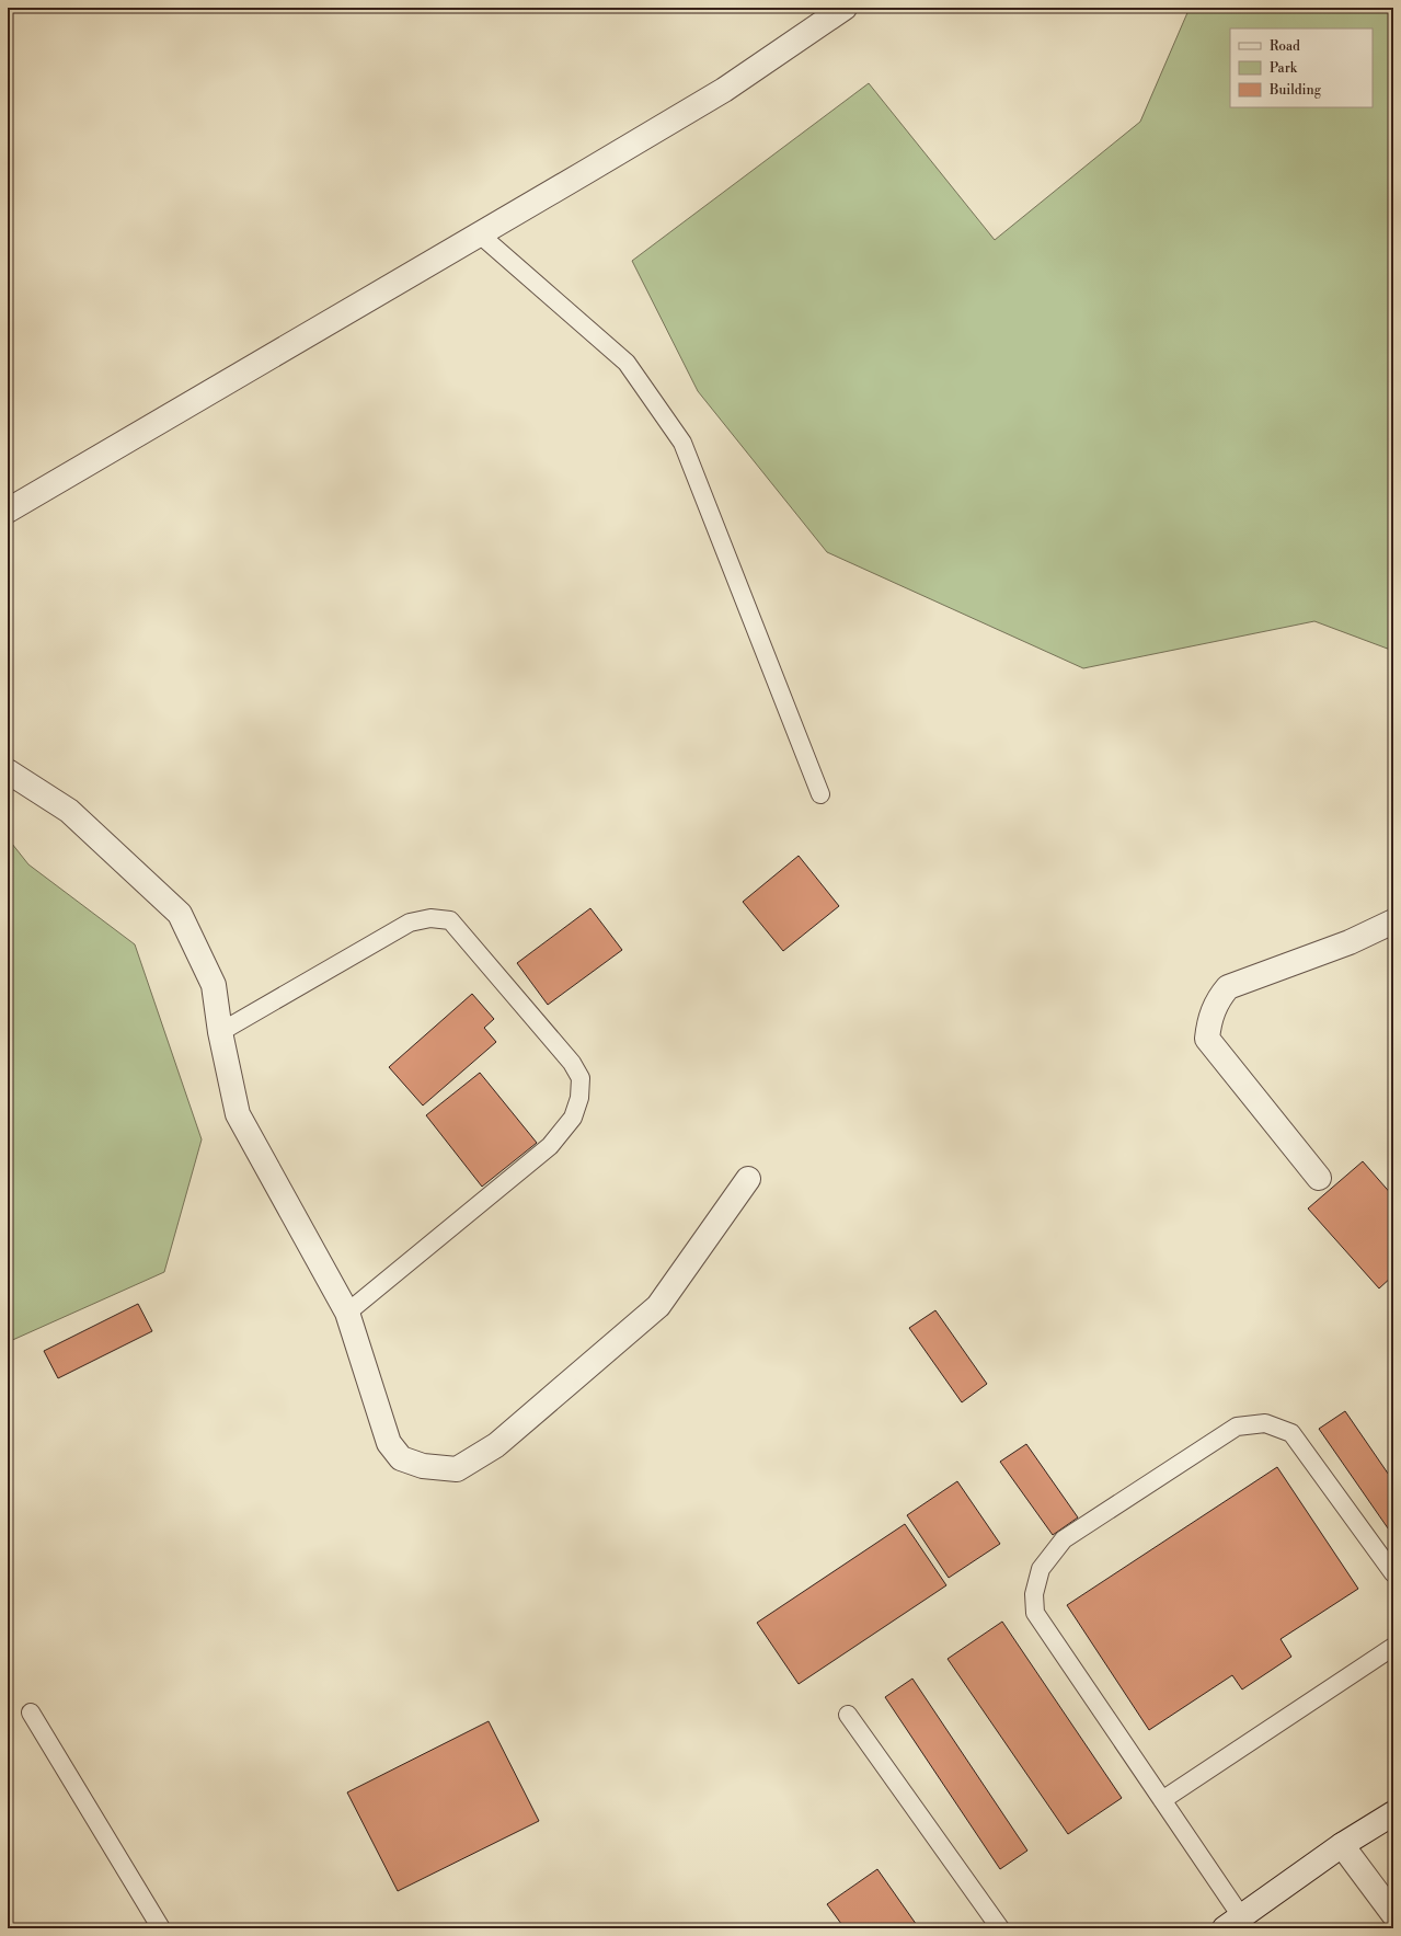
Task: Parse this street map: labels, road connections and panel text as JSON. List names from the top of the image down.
{
  "legend": ["Road", "Park", "Building"]
}
